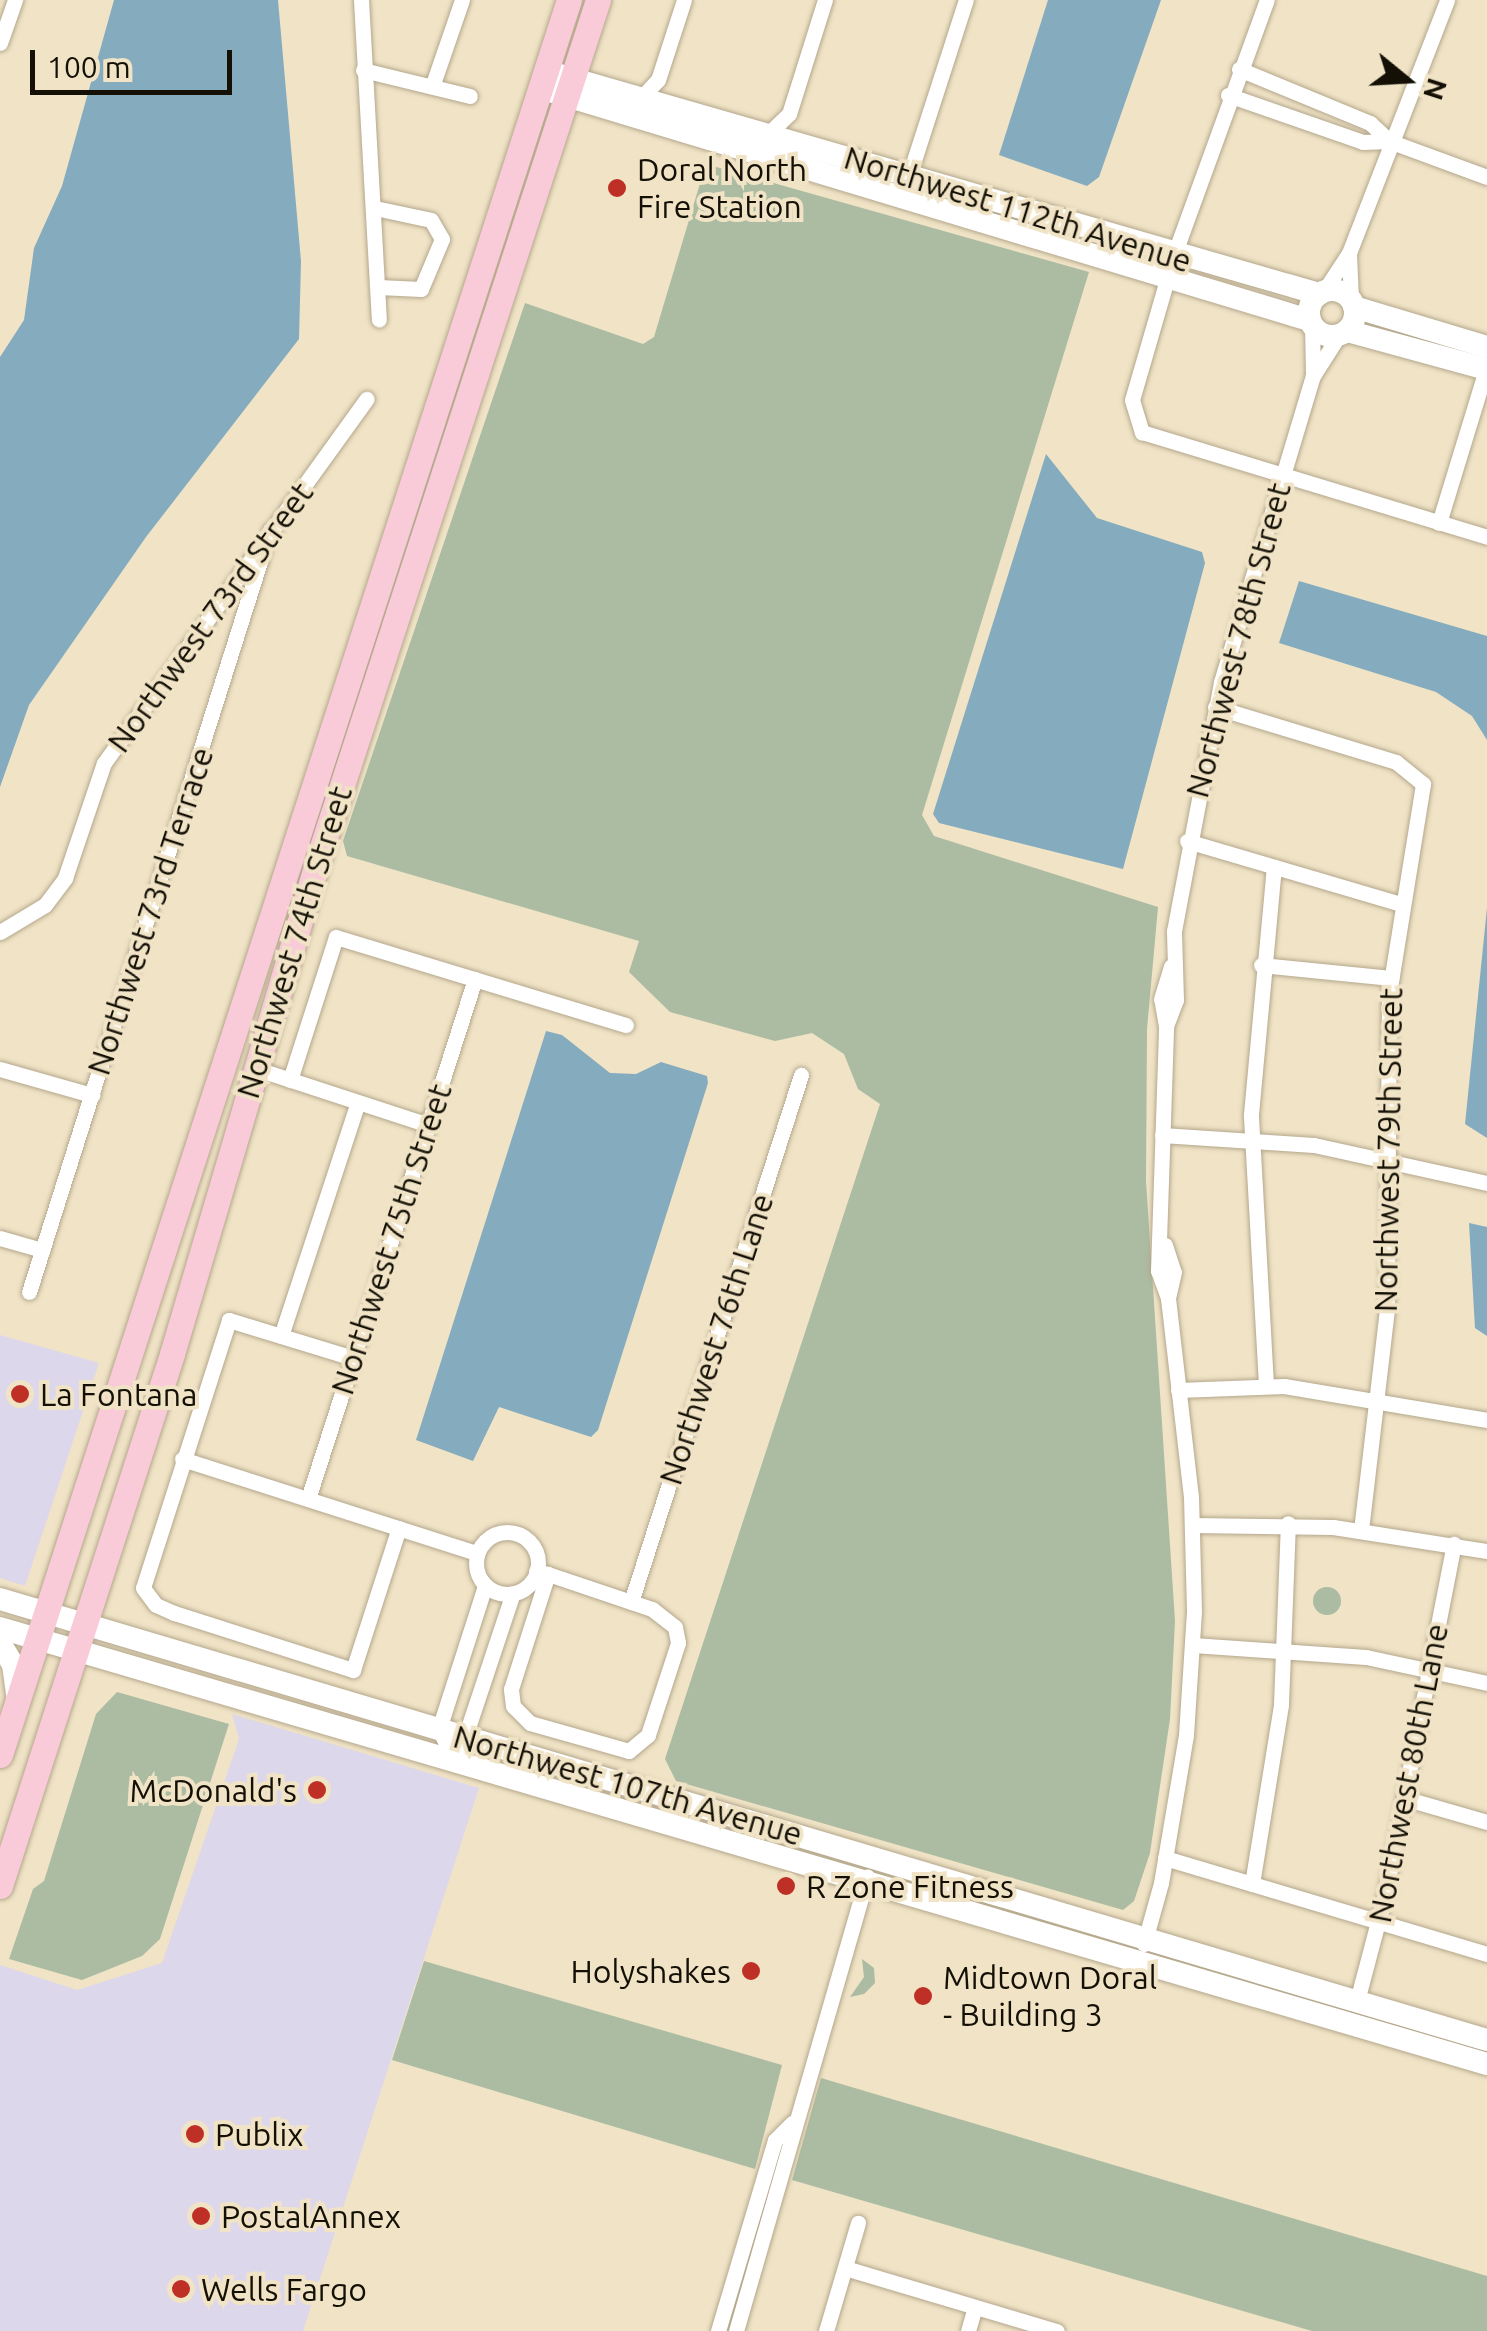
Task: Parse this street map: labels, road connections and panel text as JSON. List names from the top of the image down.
{
  "streets": {
    "main road": ["Northwest 112th Avenue", "Northwest 74th Street", "Northwest 107th Avenue"],
    "street": [
      "Northwest 73rd Street",
      "Northwest 78th Street",
      "Northwest 73rd Terrace",
      "Northwest 79th Street",
      "Northwest 75th Street",
      "Northwest 76th Lane",
      "Northwest 80th Lane"
    ]
  },
  "crossings": [
    ["Northwest 112th Avenue", "Northwest 78th Street"],
    ["Northwest 112th Avenue", "Northwest 74th Street"],
    ["Northwest 73rd Street", "Northwest 73rd Terrace"],
    ["Northwest 78th Street", "Northwest 79th Street"],
    ["Northwest 78th Street", "Northwest 107th Avenue"],
    ["Northwest 74th Street", "Northwest 107th Avenue"],
    ["Northwest 80th Lane", "Northwest 107th Avenue"]
  ],
  "places": [
    "Doral North Fire Station",
    "La Fontana",
    "McDonald's",
    "R Zone Fitness",
    "Holyshakes",
    "Midtown Doral - Building 3",
    "Publix",
    "PostalAnnex",
    "Wells Fargo"
  ],
  "scale_bar": "100 m",
  "north": "right"
}
